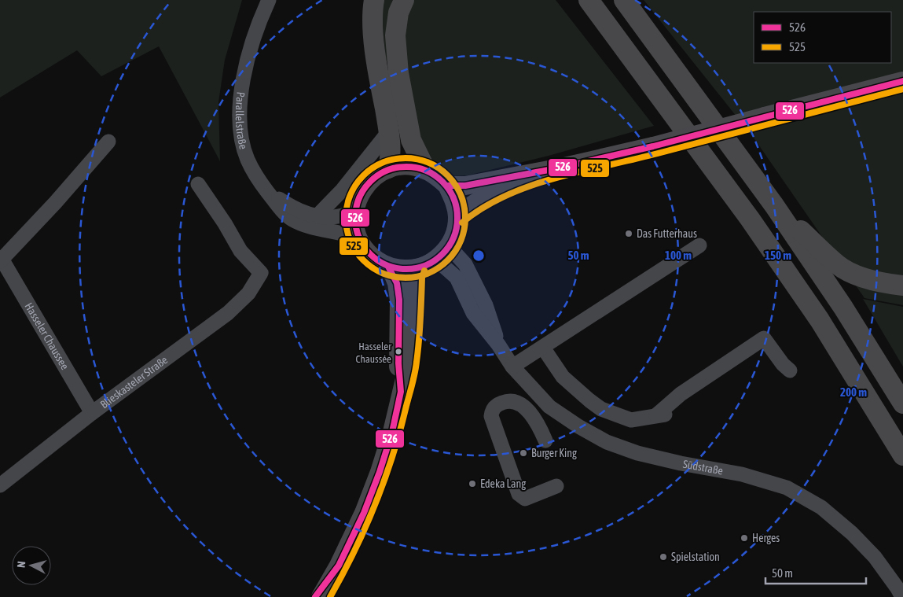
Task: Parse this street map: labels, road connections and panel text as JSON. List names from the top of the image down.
{
  "streets": {
    "street": [
      "Parallelstraße",
      "Hasseler Chaussee",
      "Blieskasteler Straße",
      "Südstraße"
    ]
  },
  "crossings": [
    ["Parallelstraße", "Südstraße"],
    ["Hasseler Chaussee", "Blieskasteler Straße"]
  ],
  "places": [
    "Das Futterhaus",
    "Hasseler Chaussée",
    "Burger King",
    "Edeka Lang",
    "Herges",
    "Spielstation"
  ],
  "lines": ["transit line 526", "transit line 525"],
  "legend": ["526", "525"],
  "scale_bar": "50 m",
  "north": "left",
  "rings": [
    "50 m",
    "100 m",
    "150 m",
    "200 m"
  ]
}
